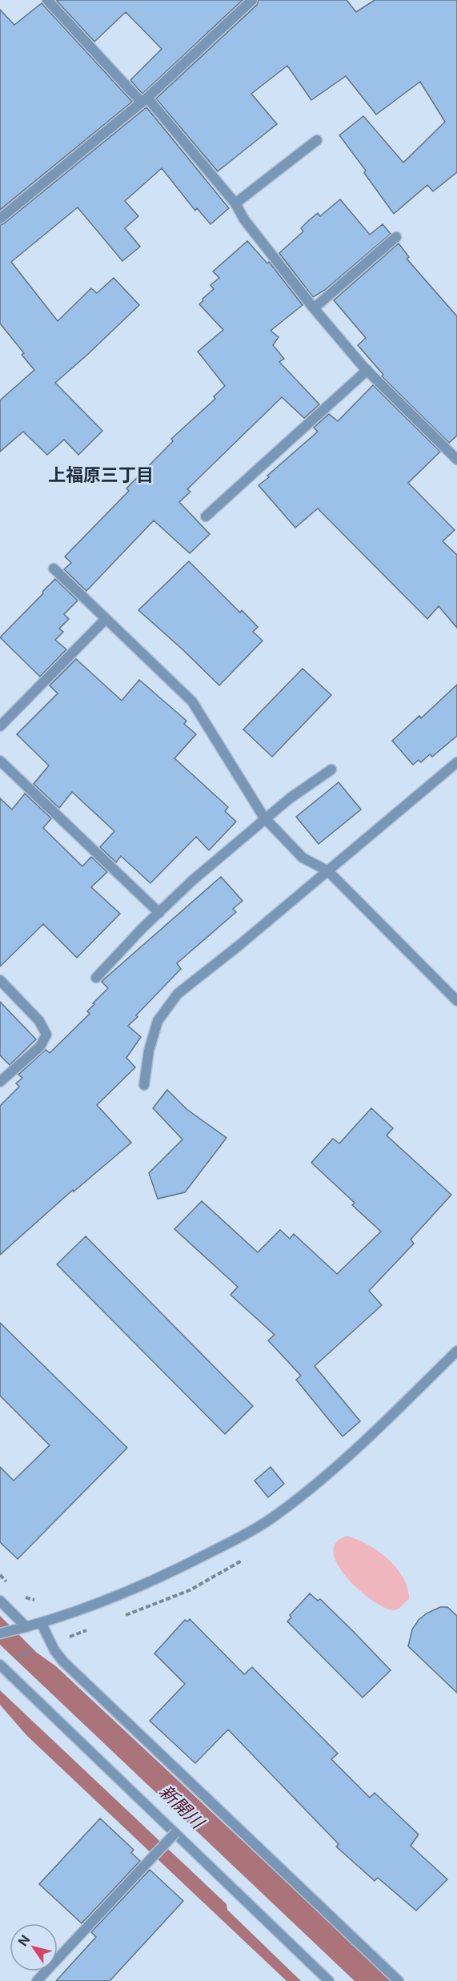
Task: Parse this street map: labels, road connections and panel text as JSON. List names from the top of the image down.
{
  "districts": ["上福原三丁目"],
  "water": ["新開川"],
  "north": "top left"
}
